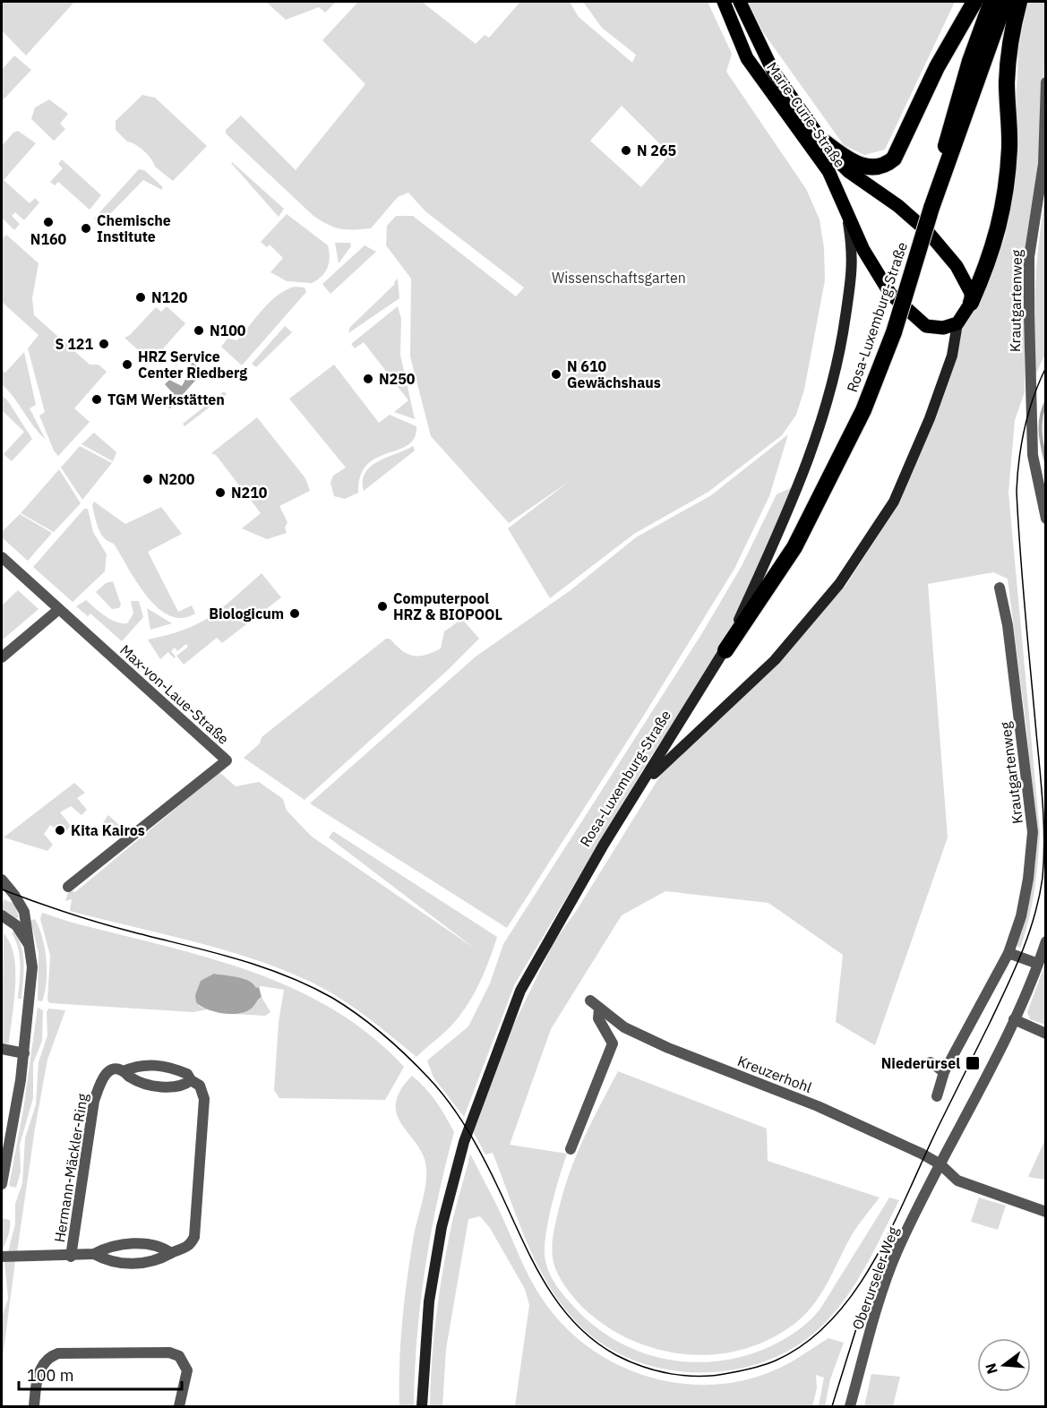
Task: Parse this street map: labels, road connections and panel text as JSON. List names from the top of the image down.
{
  "streets": {
    "highway": ["Rosa-Luxemburg-Straße"],
    "main road": ["Marie-Curie-Straße"],
    "street": [
      "Krautgartenweg",
      "Max-von-Laue-Straße",
      "Kreuzerhohl",
      "Hermann-Mäckler-Ring",
      "Oberurseler Weg"
    ]
  },
  "crossings": [
    ["Kreuzerhohl", "Oberurseler Weg"]
  ],
  "parks": ["Wissenschaftsgarten"],
  "places": {
    "other": [
      "N 265",
      "N160",
      "Chemische Institute",
      "N120",
      "N100",
      "S 121",
      "HRZ Service Center Riedberg",
      "N 610 Gewächshaus",
      "N250",
      "TGM Werkstätten",
      "N200",
      "N210",
      "Computerpool HRZ & BIOPOOL",
      "Biologicum",
      "Kita Kairos"
    ],
    "transit": ["Niederursel"]
  },
  "scale_bar": "100 m",
  "north": "left"
}
